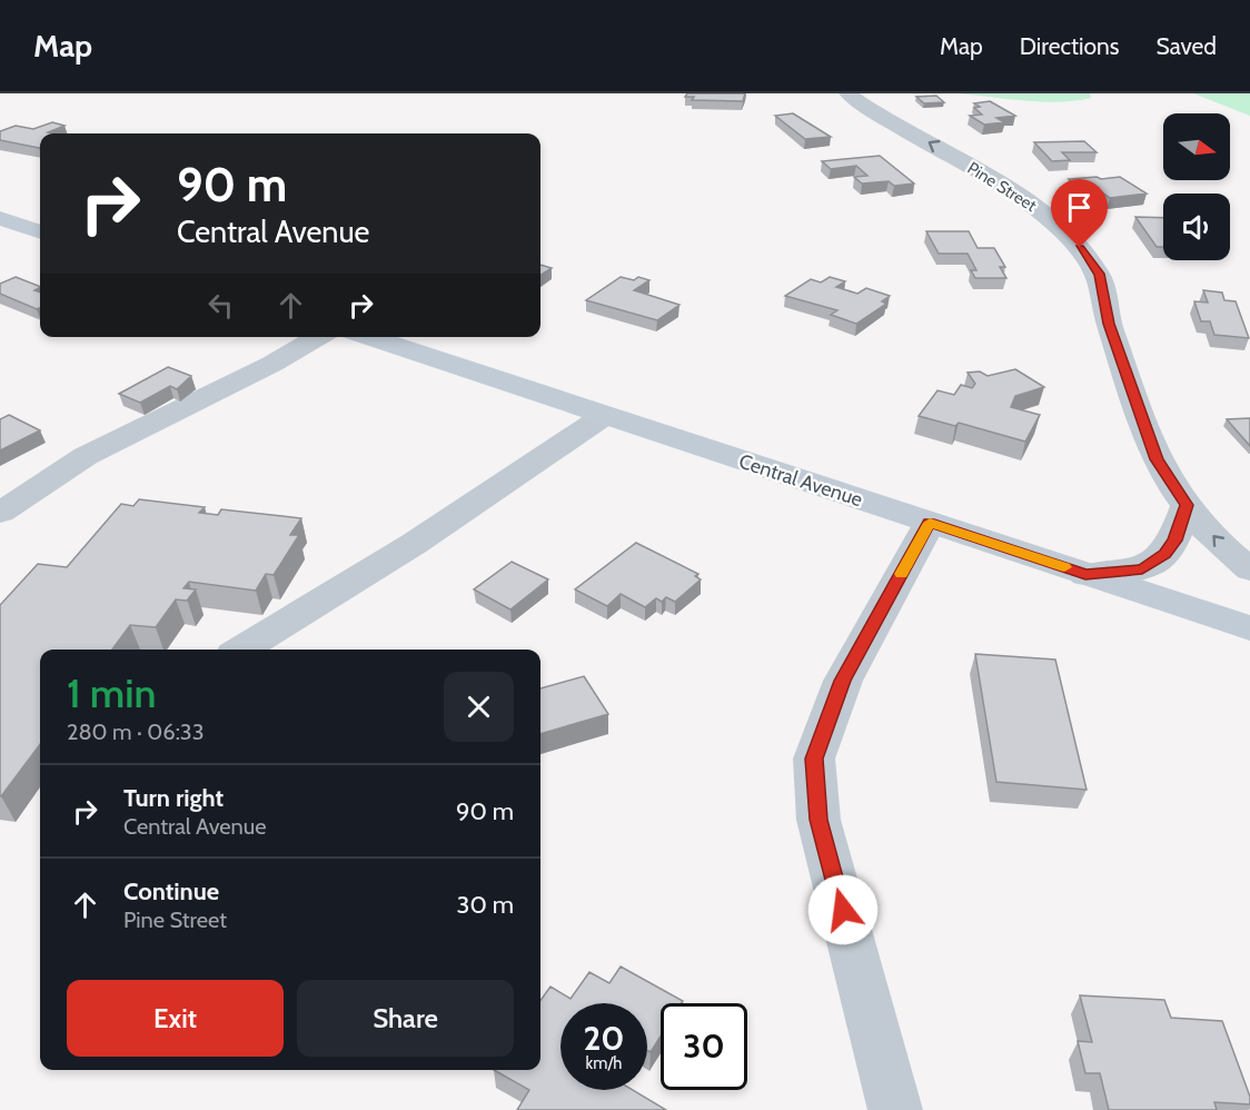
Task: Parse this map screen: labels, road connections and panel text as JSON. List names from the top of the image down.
{
  "streets": {
    "main road": ["Central Avenue"],
    "street": ["Pine Street"]
  },
  "one_way": ["Pine Street"],
  "north": "right",
  "page": {
    "header": "Map",
    "nav": ["Map", "Directions", "Saved"],
    "turn": ["90 m", "Central Avenue"],
    "heading": ["1 min", "280 m · 06:33"],
    "list": [
      {
        "name": "Turn right",
        "note": "Central Avenue",
        "value": "90 m"
      },
      {
        "name": "Continue",
        "note": "Pine Street",
        "value": "30 m"
      }
    ],
    "buttons": ["Exit", "Share"],
    "speed": "20 km/h",
    "limit": "30"
  }
}
